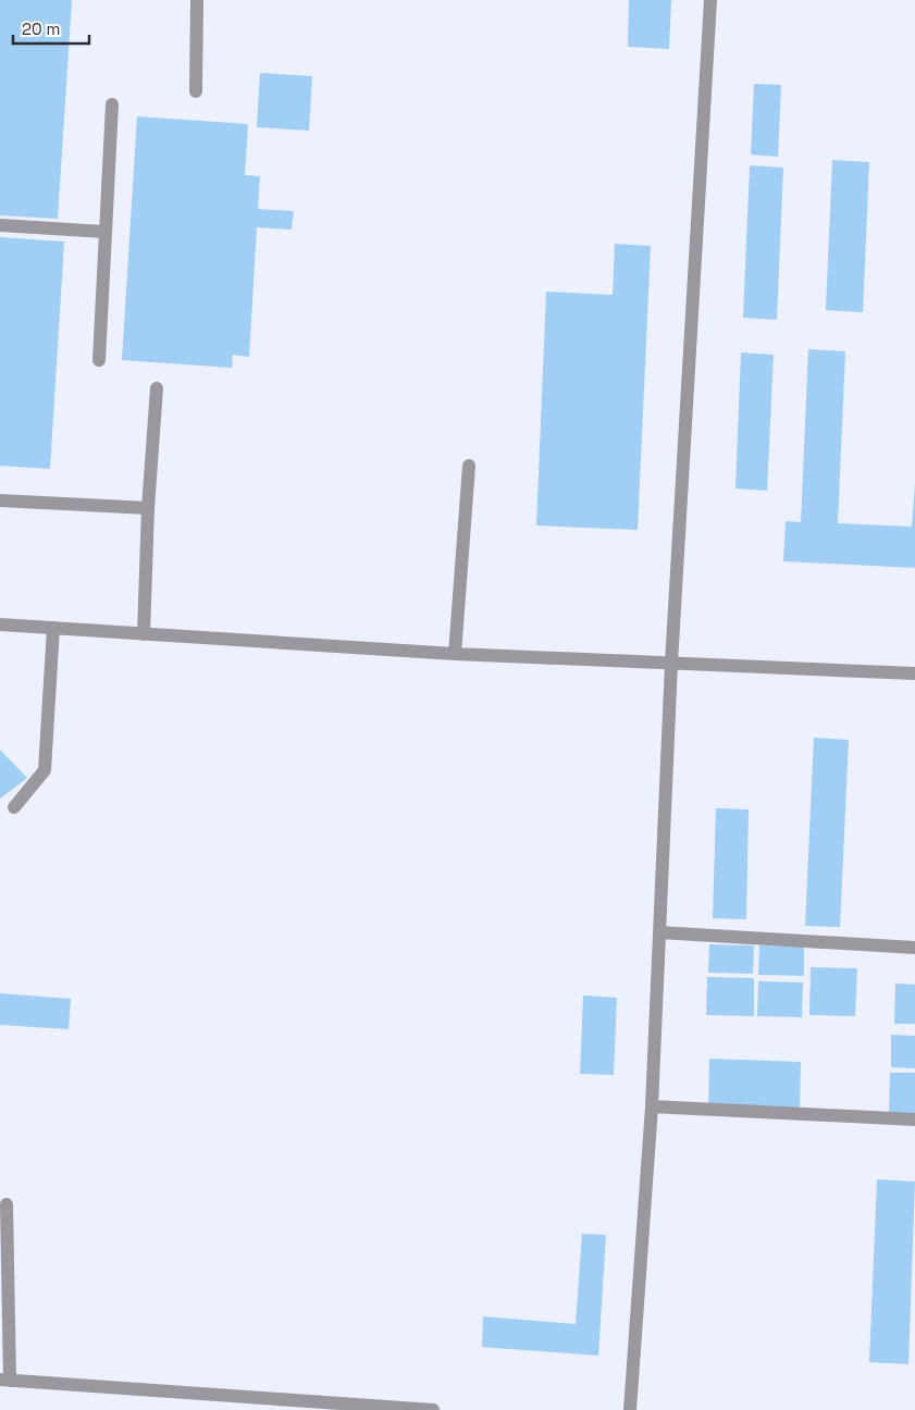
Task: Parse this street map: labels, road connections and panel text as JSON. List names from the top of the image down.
{
  "scale_bar": "20 m"
}
